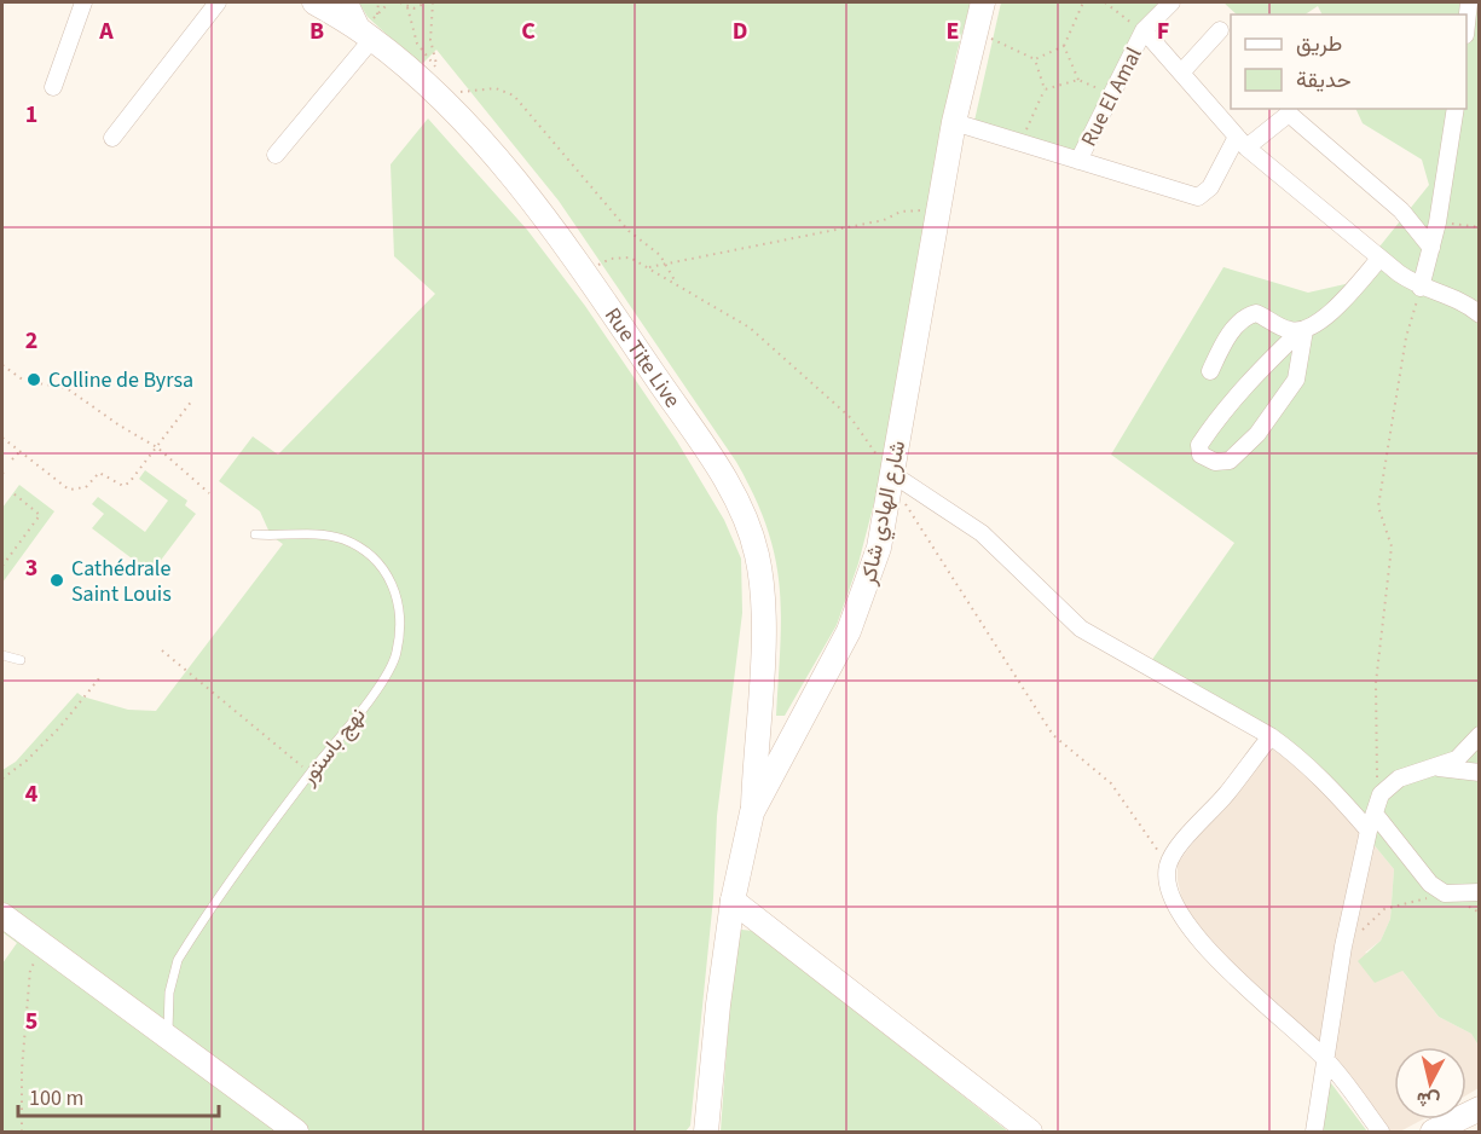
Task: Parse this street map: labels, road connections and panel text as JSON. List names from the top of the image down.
{
  "streets": {
    "street": ["Rue El Amal", "Rue Tite Live", "شارع الهادي شاكر"],
    "lane": ["نهج باستور"]
  },
  "crossings": [
    ["Rue Tite Live", "شارع الهادي شاكر"]
  ],
  "places": ["Colline de Byrsa", "Cathédrale Saint Louis"],
  "legend": ["طريق", "حديقة"],
  "scale_bar": "100 m",
  "north": "bottom",
  "grid": {
    "columns": [
      "A",
      "B",
      "C",
      "D",
      "E",
      "F"
    ],
    "rows": [
      "1",
      "2",
      "3",
      "4",
      "5"
    ]
  }
}
